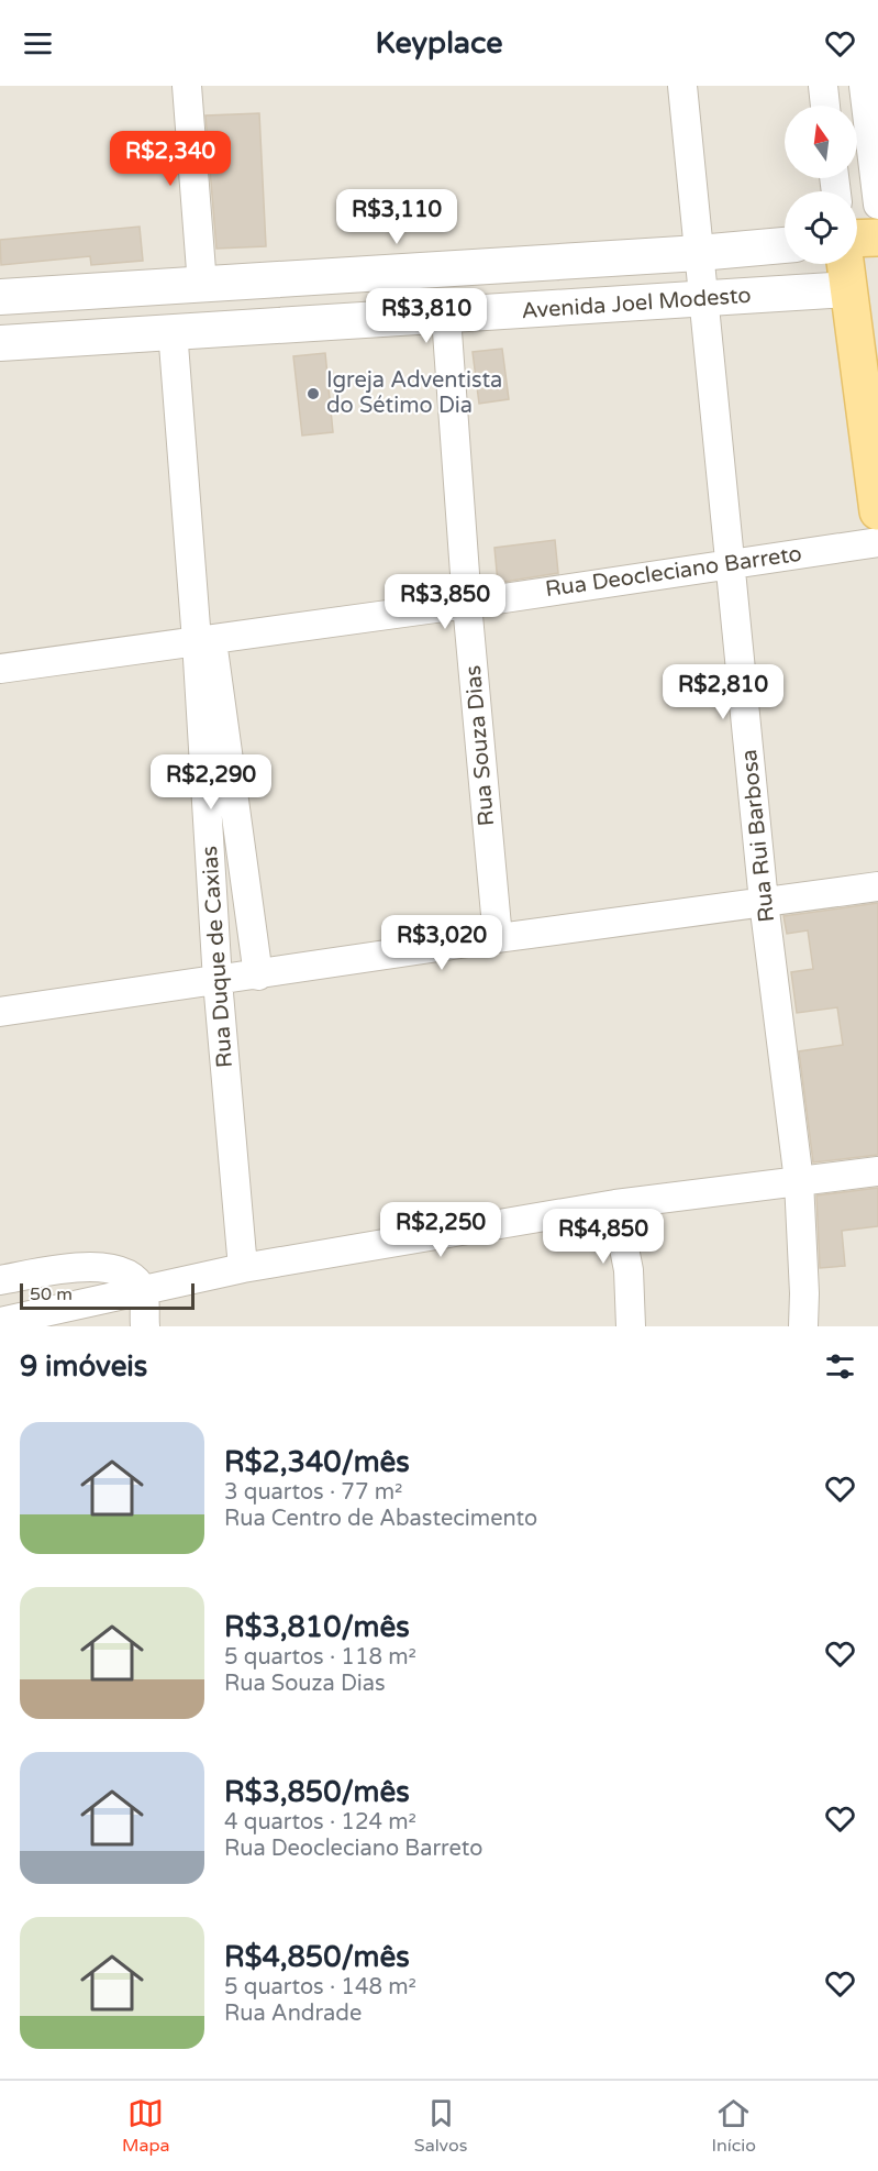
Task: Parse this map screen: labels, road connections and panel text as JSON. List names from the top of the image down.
{
  "streets": {
    "street": [
      "Avenida Joel Modesto",
      "Rua Deocleciano Barreto",
      "Rua Souza Dias",
      "Rua Rui Barbosa",
      "Rua Duque de Caxias"
    ]
  },
  "crossings": [
    ["Avenida Joel Modesto", "Rua Souza Dias"],
    ["Avenida Joel Modesto", "Rua Rui Barbosa"],
    ["Avenida Joel Modesto", "Rua Duque de Caxias"],
    ["Rua Deocleciano Barreto", "Rua Souza Dias"],
    ["Rua Deocleciano Barreto", "Rua Rui Barbosa"],
    ["Rua Deocleciano Barreto", "Rua Duque de Caxias"]
  ],
  "places": ["Igreja Adventista do Sétimo Dia"],
  "scale_bar": "50 m",
  "north": "top",
  "page": {
    "header": "Keyplace",
    "price": [
      "R$2,340",
      "R$3,110",
      "R$3,810",
      "R$3,850",
      "R$2,810",
      "R$2,290",
      "R$3,020",
      "R$2,250",
      "R$4,850"
    ],
    "scale": "50 m",
    "heading": "9 imóveis",
    "list": [
      {
        "name": "R$2,340/mês",
        "note": "3 quartos · 77 m² · Rua Centro de Abastecimento"
      },
      {
        "name": "R$3,810/mês",
        "note": "5 quartos · 118 m² · Rua Souza Dias"
      },
      {
        "name": "R$3,850/mês",
        "note": "4 quartos · 124 m² · Rua Deocleciano Barreto"
      },
      {
        "name": "R$4,850/mês",
        "note": "5 quartos · 148 m² · Rua Andrade"
      }
    ],
    "tabs": ["Mapa", "Salvos", "Início"]
  }
}
